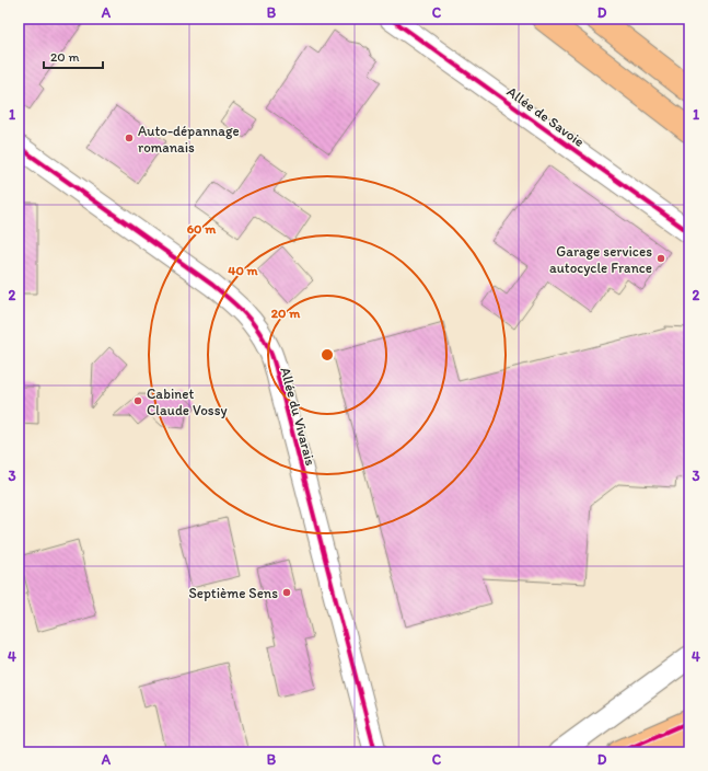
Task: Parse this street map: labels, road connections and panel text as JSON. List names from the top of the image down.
{
  "streets": {
    "street": ["Allée de Savoie", "Allée du Vivarais"]
  },
  "places": [
    "Auto-dépannage romanais",
    "Garage services autocycle France",
    "Cabinet Claude Vossy",
    "Septième Sens"
  ],
  "scale_bar": "20 m",
  "grid": {
    "columns": [
      "A",
      "B",
      "C",
      "D"
    ],
    "rows": [
      "1",
      "2",
      "3",
      "4"
    ]
  },
  "rings": ["60 m", "40 m", "20 m"]
}
